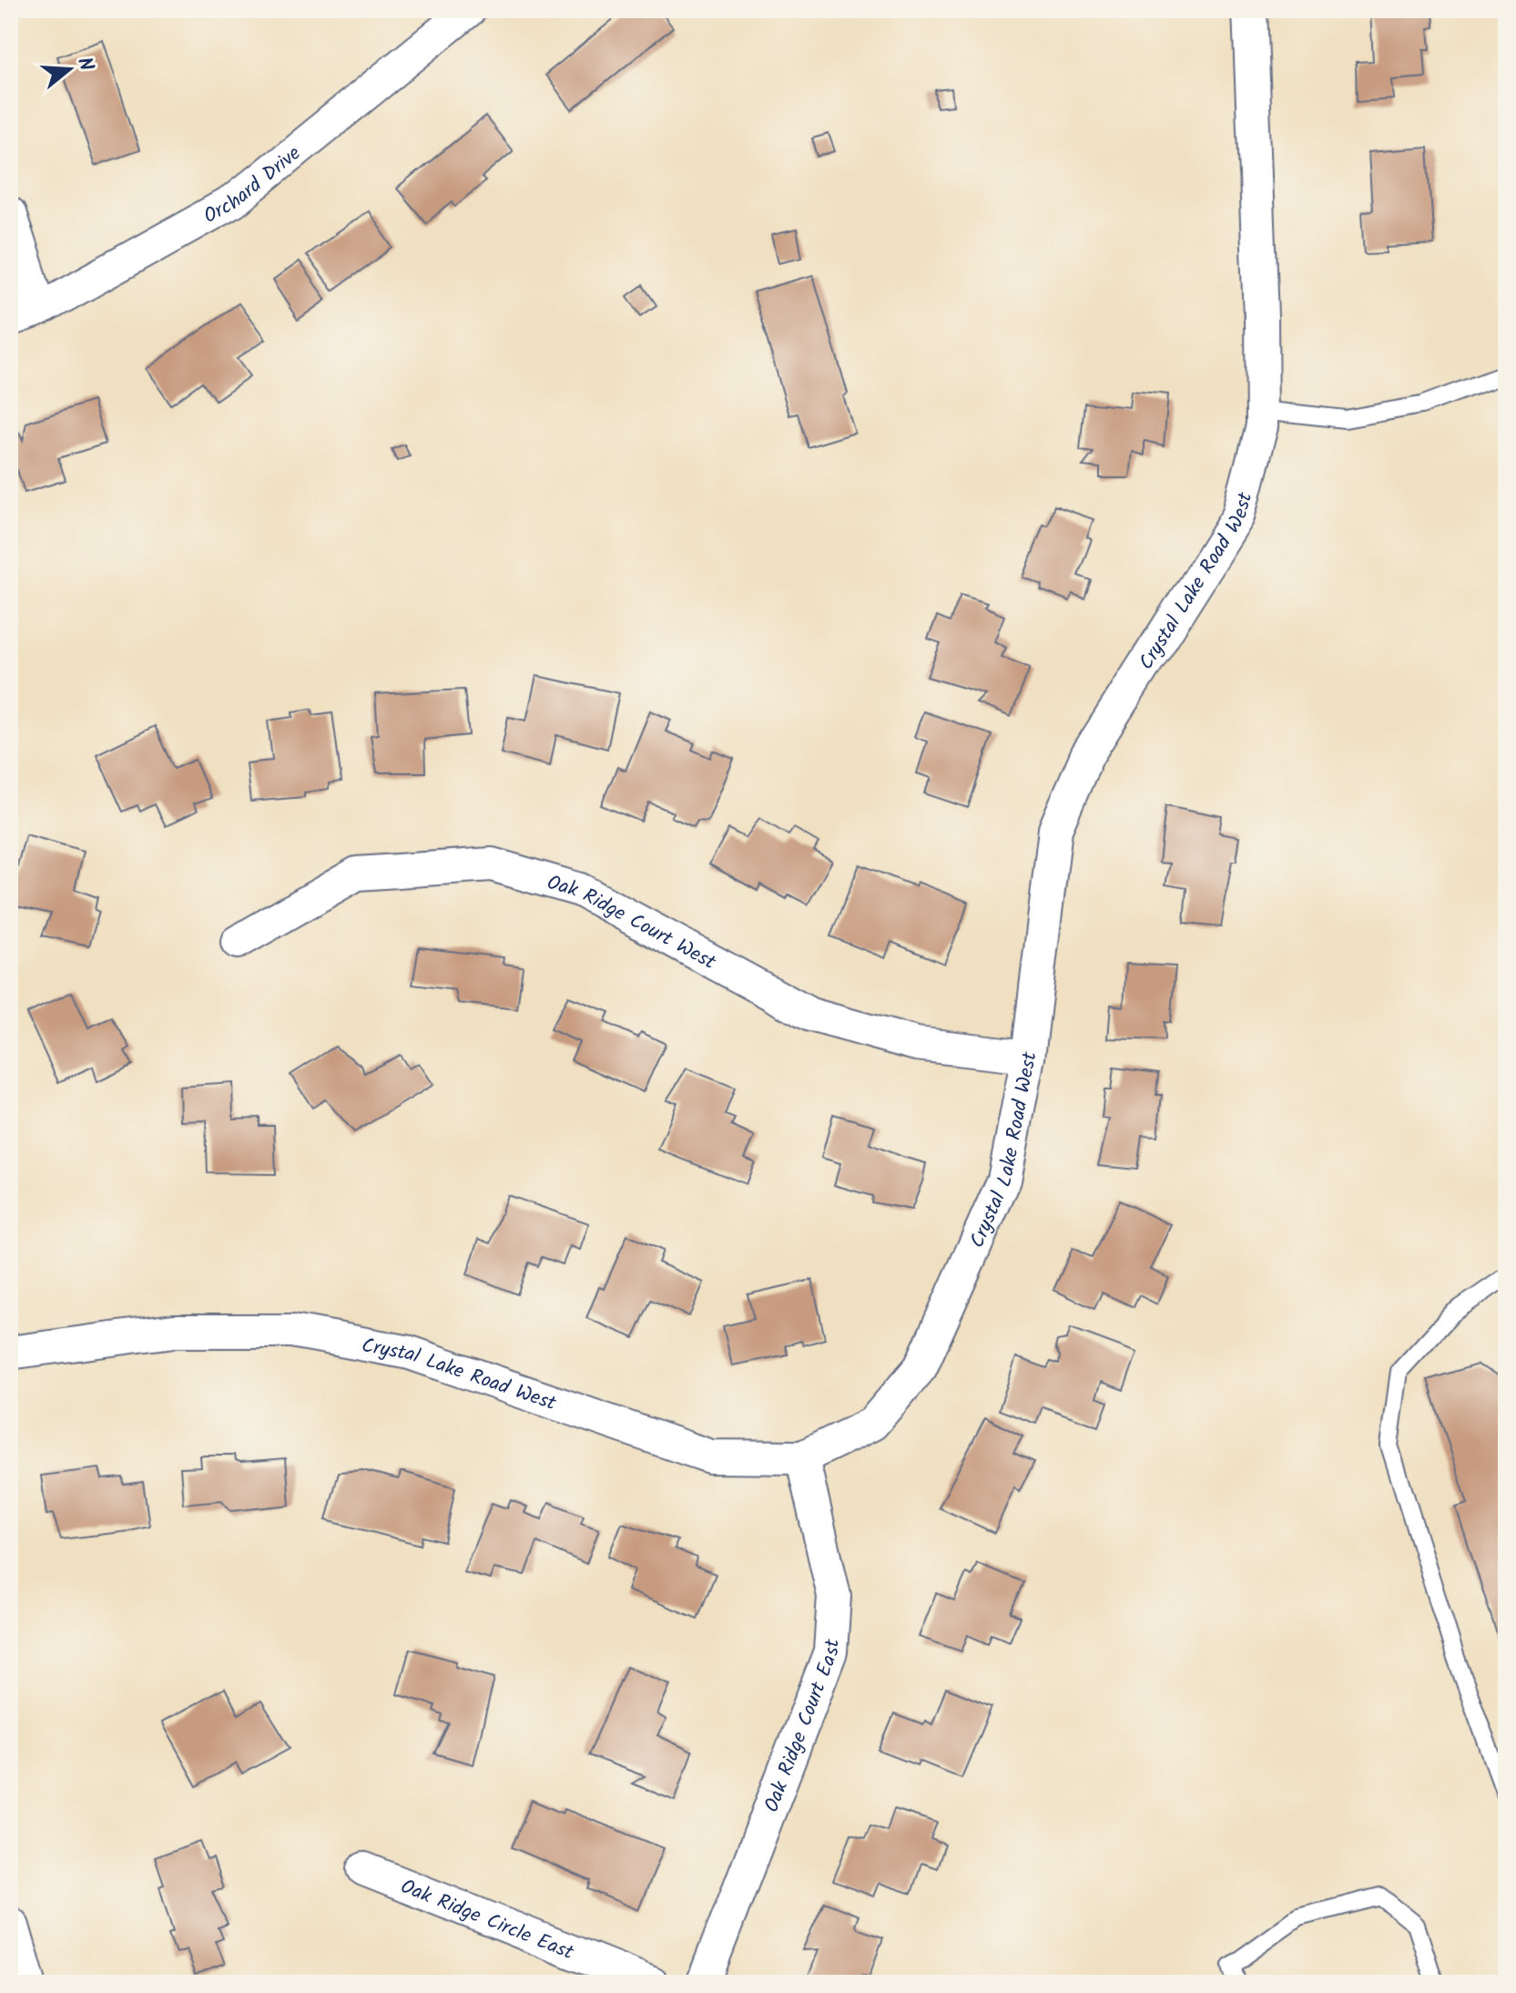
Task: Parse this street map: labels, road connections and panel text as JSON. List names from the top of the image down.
{
  "streets": {
    "street": [
      "Orchard Drive",
      "Crystal Lake Road West",
      "Oak Ridge Court West",
      "Oak Ridge Court East",
      "Oak Ridge Circle East"
    ]
  },
  "crossings": [
    ["Crystal Lake Road West", "Oak Ridge Court West"],
    ["Crystal Lake Road West", "Oak Ridge Court East"]
  ],
  "north": "right"
}
